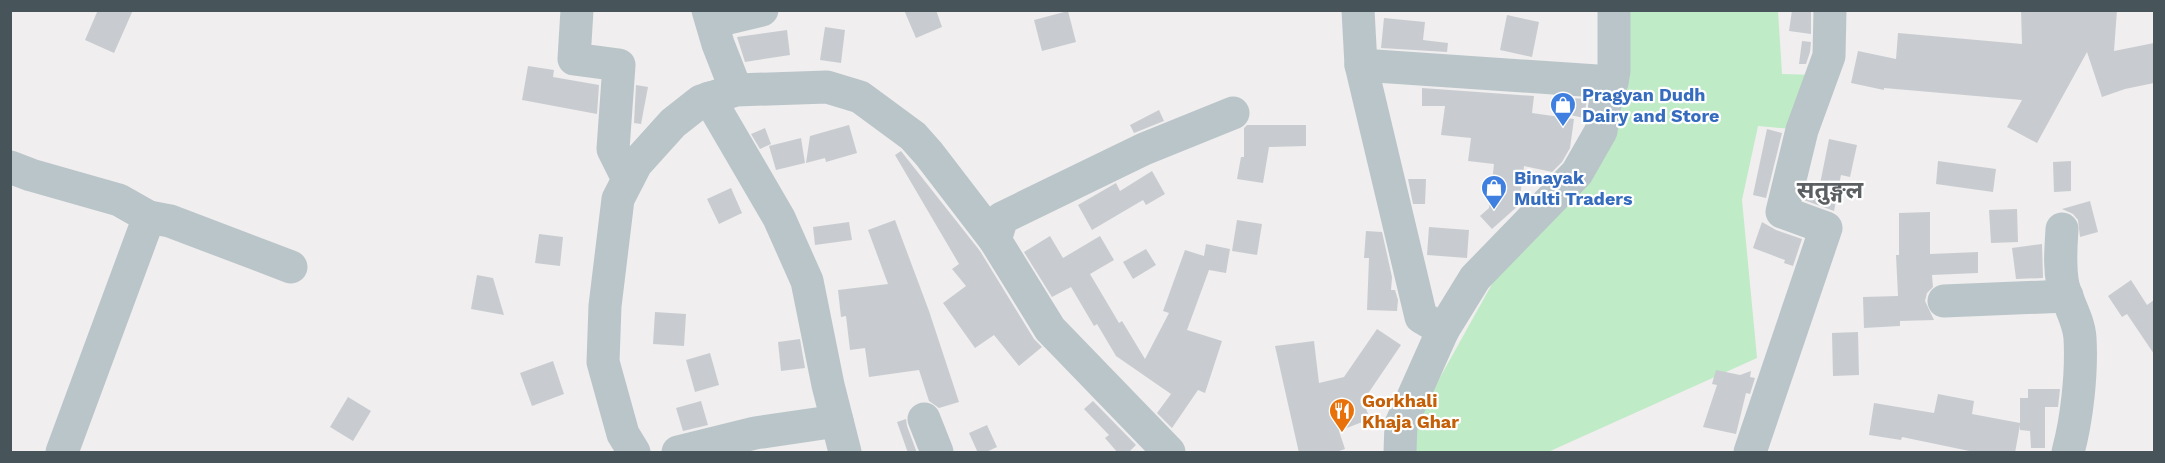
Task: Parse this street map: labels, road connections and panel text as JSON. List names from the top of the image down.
{
  "districts": ["सतुङ्गल"],
  "places": {
    "shop": ["Pragyan Dudh Dairy and Store", "Binayak Multi Traders"],
    "restaurant": ["Gorkhali Khaja Ghar"]
  }
}
